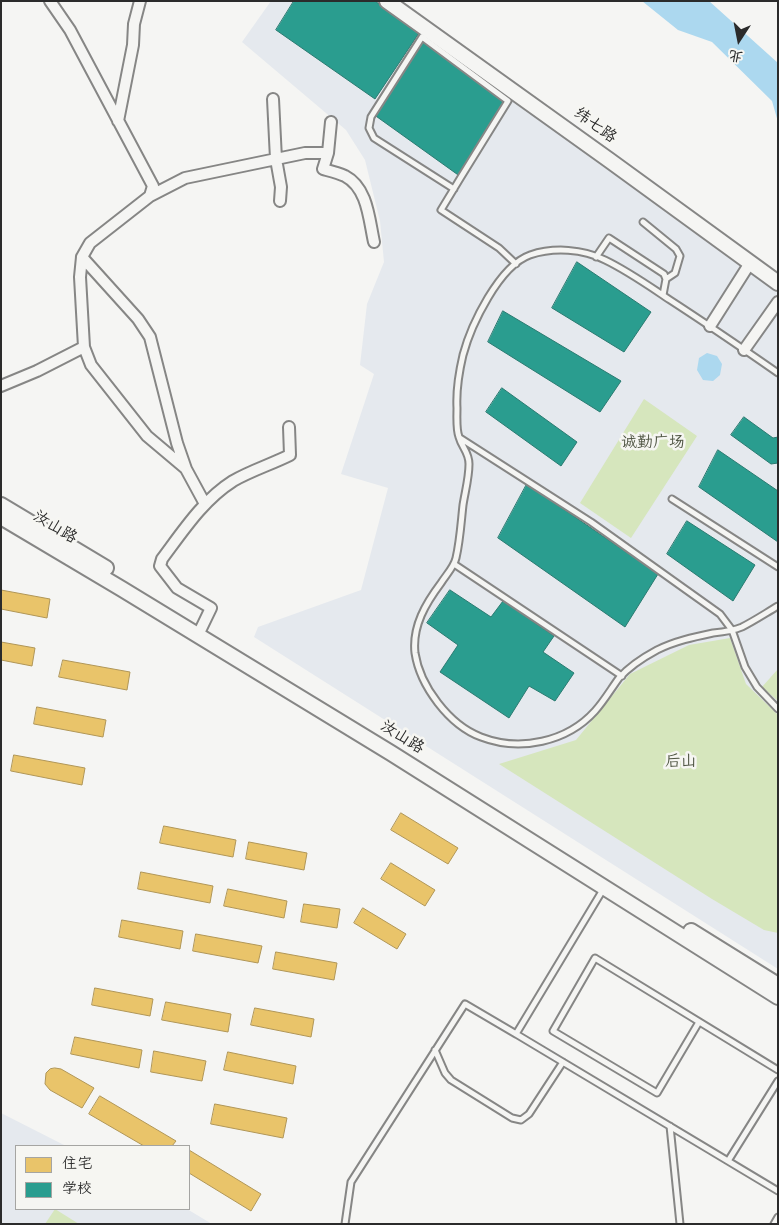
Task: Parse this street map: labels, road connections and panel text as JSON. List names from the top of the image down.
{
  "streets": {
    "street": ["纬七路", "汝山路"]
  },
  "parks": ["诚勤广场", "后山"],
  "legend": ["住宅", "学校"],
  "north": "bottom"
}
